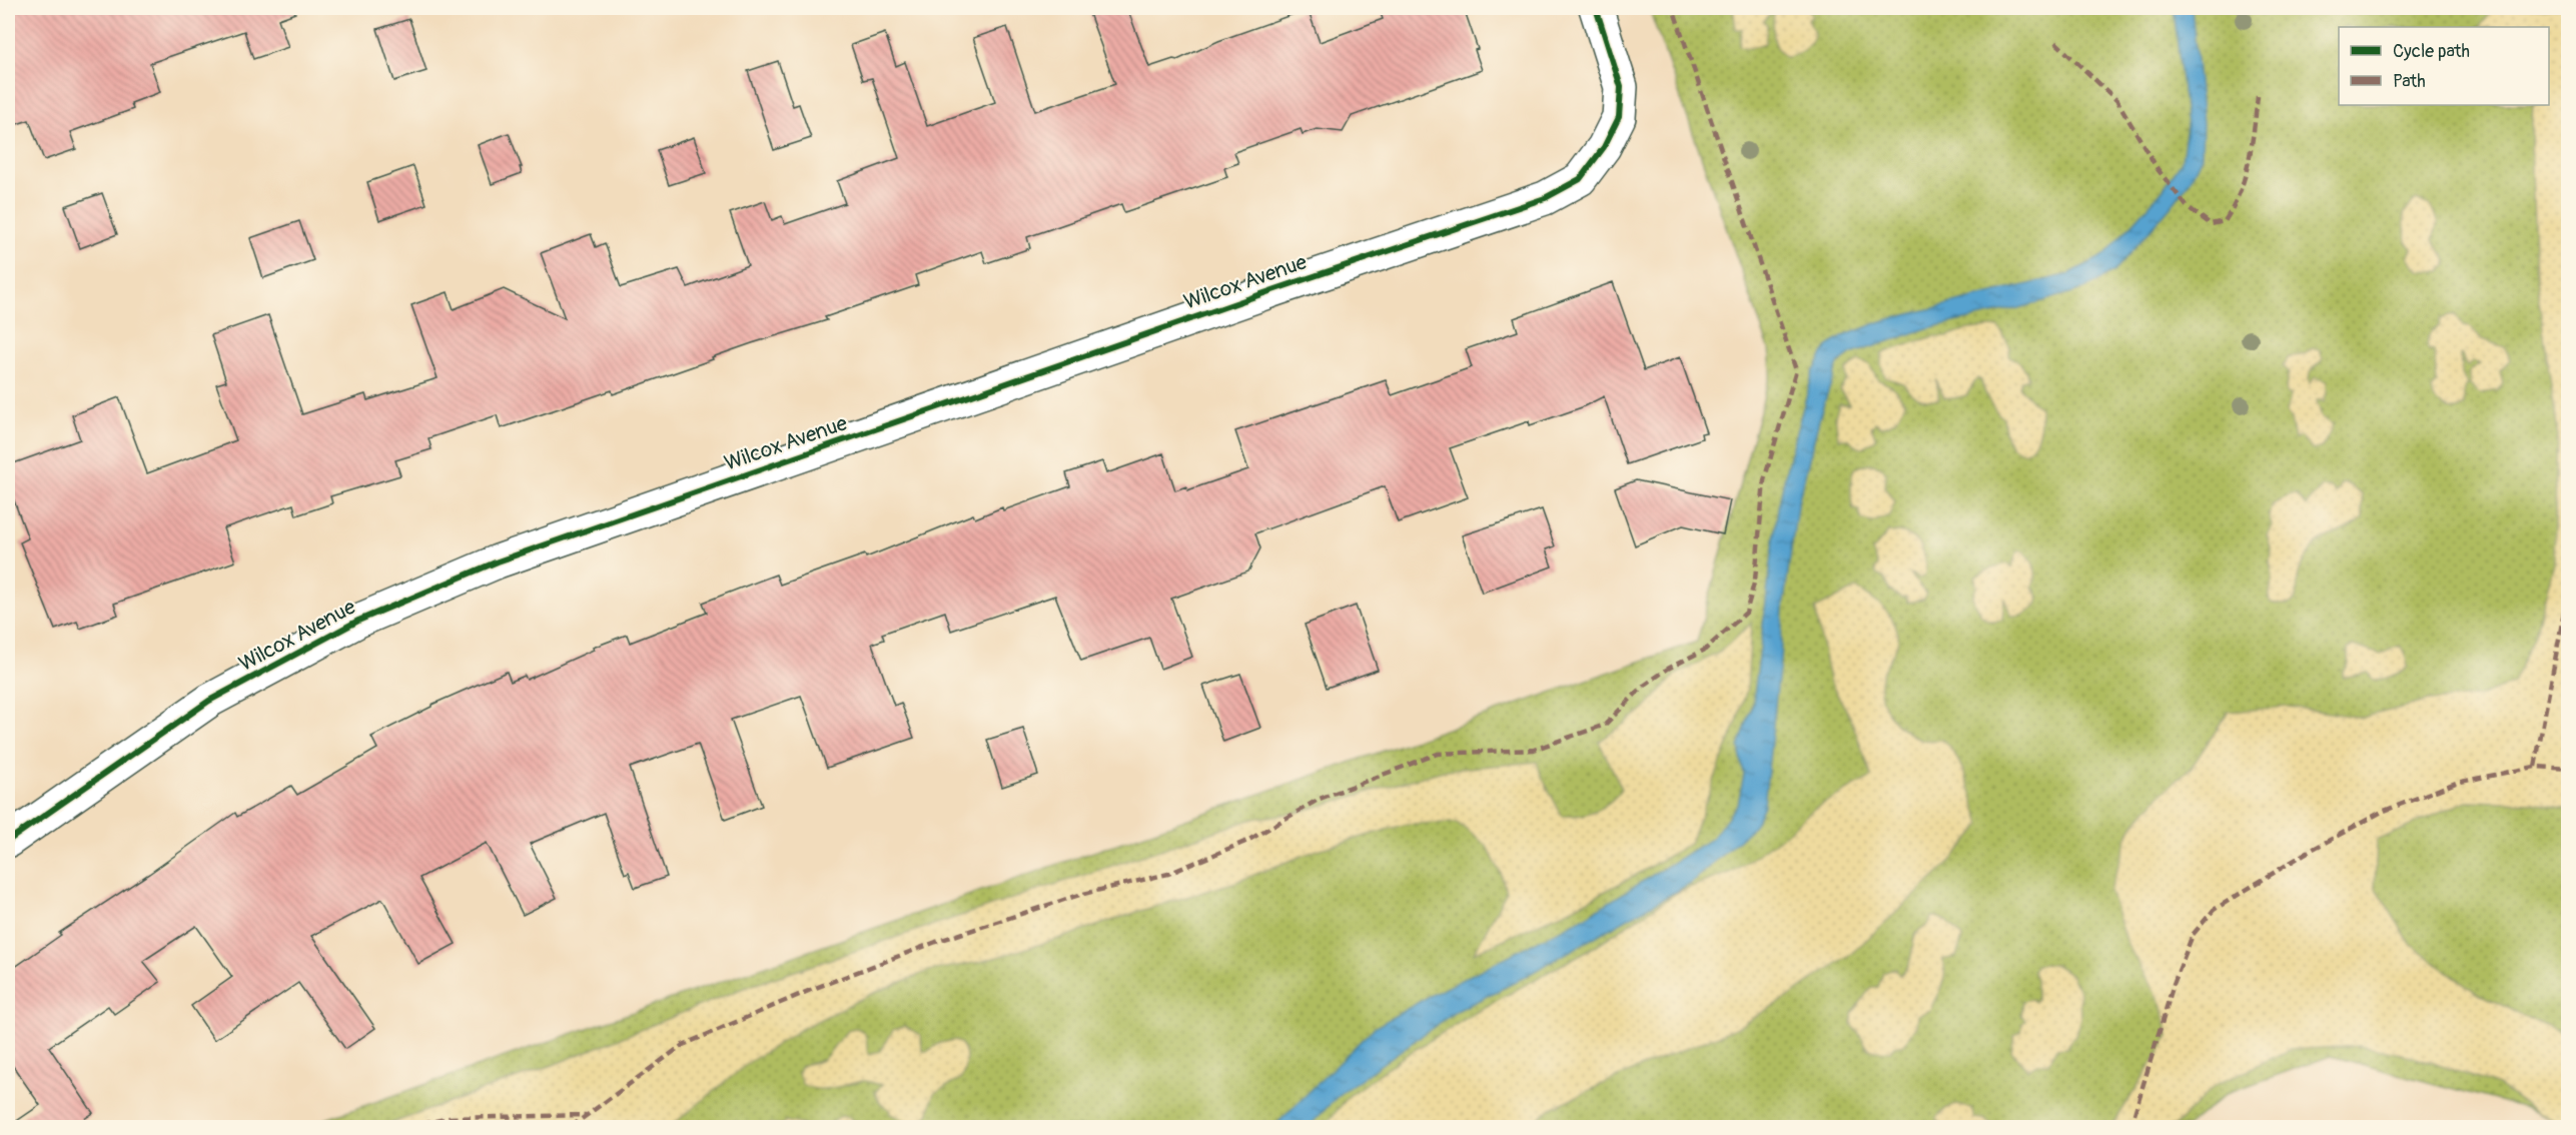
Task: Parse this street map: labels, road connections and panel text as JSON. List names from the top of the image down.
{
  "streets": {
    "street": ["Wilcox Avenue"]
  },
  "legend": ["Cycle path", "Path"]
}
